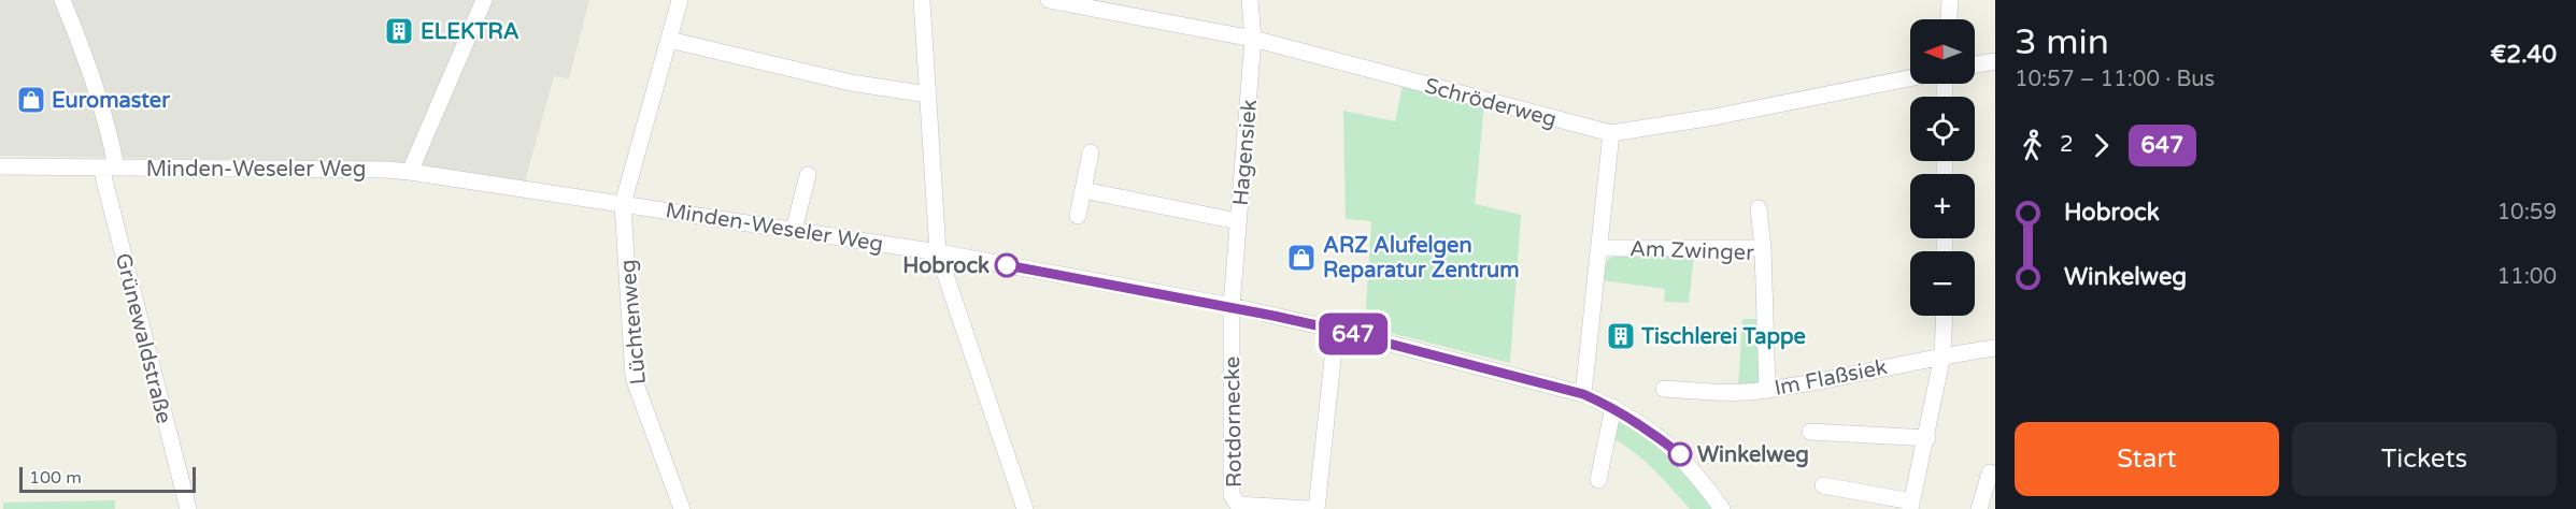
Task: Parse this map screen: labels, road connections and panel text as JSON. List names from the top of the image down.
{
  "streets": {
    "street": [
      "Schröderweg",
      "Hagensiek",
      "Minden-Weseler Weg",
      "Am Zwinger",
      "Lüchtenweg",
      "Grünewaldstraße",
      "Im Flaßsiek",
      "Rotdornecke"
    ]
  },
  "crossings": [
    ["Schröderweg", "Hagensiek"],
    ["Hagensiek", "Minden-Weseler Weg"],
    ["Hagensiek", "Rotdornecke"],
    ["Minden-Weseler Weg", "Lüchtenweg"],
    ["Minden-Weseler Weg", "Grünewaldstraße"],
    ["Minden-Weseler Weg", "Rotdornecke"],
    ["Am Zwinger", "Im Flaßsiek"]
  ],
  "places": {
    "building": ["ELEKTRA", "Tischlerei Tappe"],
    "shop": ["Euromaster", "ARZ Alufelgen Reparatur Zentrum"],
    "other": ["Hobrock", "Winkelweg"]
  },
  "lines": ["bus line 647"],
  "scale_bar": "100 m",
  "north": "left",
  "page": {
    "on_map": "647",
    "heading": ["3 min", "10:57 – 11:00 · Bus", "€2.40"],
    "map_buttons": ["+", "−"],
    "legs": ["2", "647"],
    "list": [
      {
        "name": "Hobrock",
        "value": "10:59"
      },
      {
        "name": "Winkelweg",
        "value": "11:00"
      }
    ],
    "buttons": ["Start", "Tickets"],
    "scale": "100 m"
  }
}
